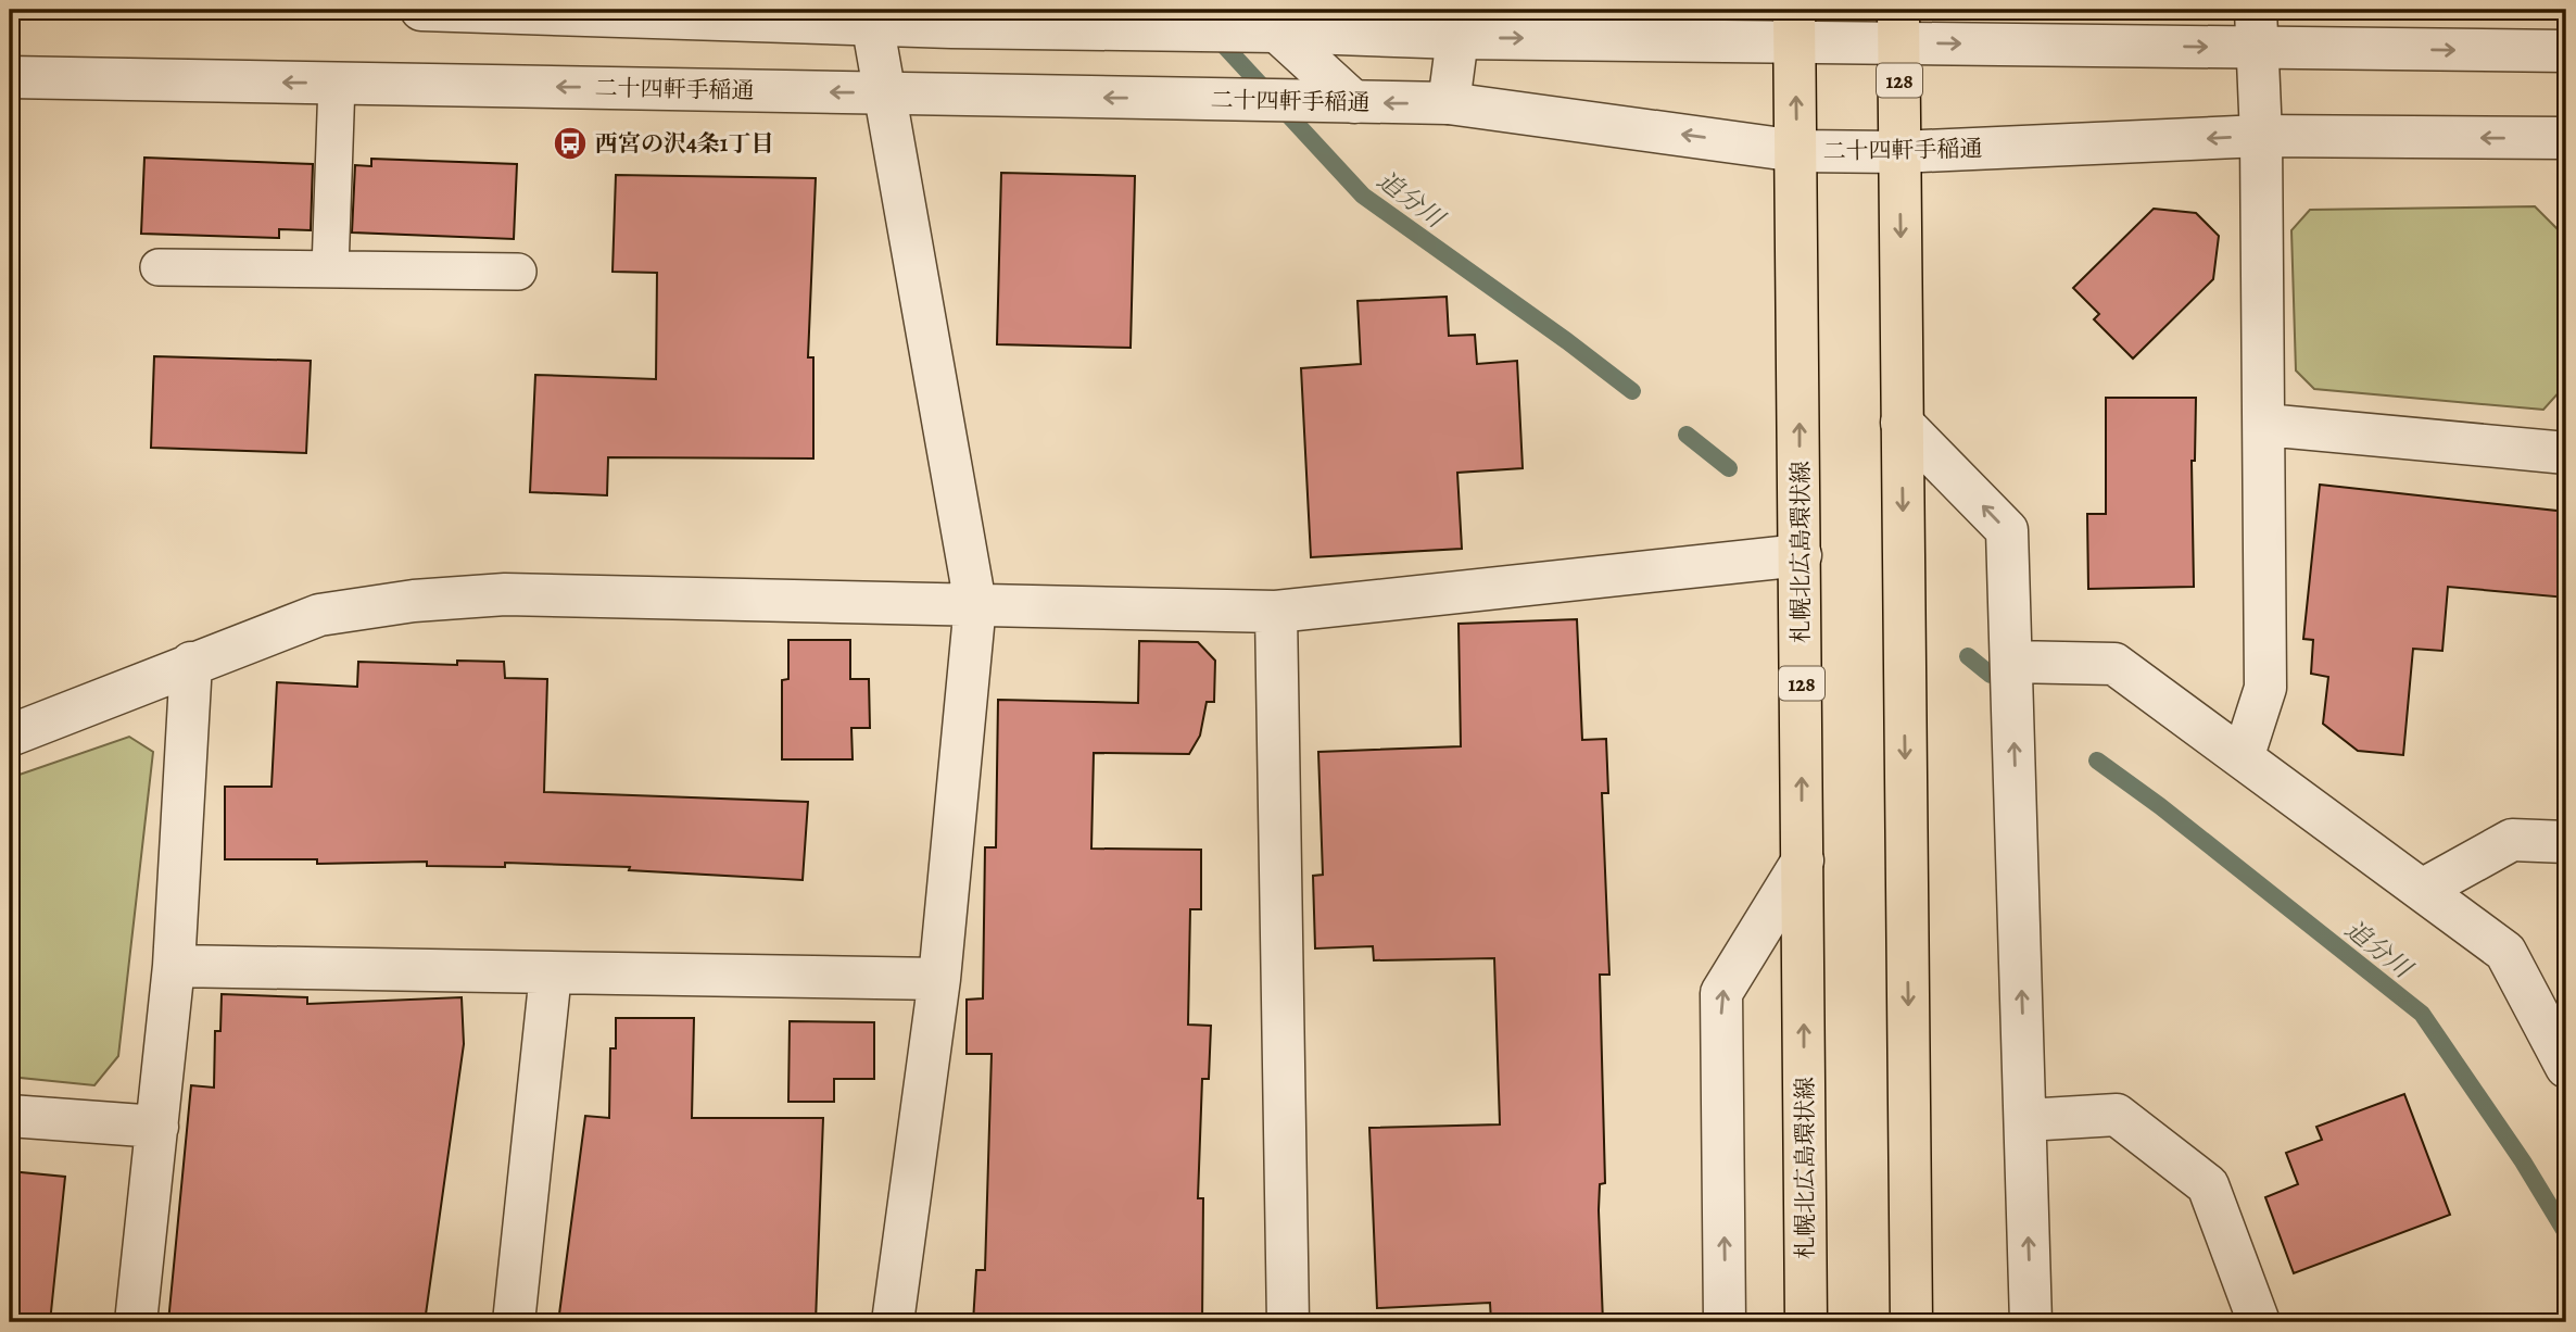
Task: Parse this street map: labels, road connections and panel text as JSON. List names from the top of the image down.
{
  "streets": {
    "main road": ["128", "札幌北広島環状線"],
    "street": ["二十四軒手稲通"]
  },
  "crossings": [
    ["128", "二十四軒手稲通"],
    ["二十四軒手稲通", "札幌北広島環状線"]
  ],
  "water": ["追分川"],
  "places": {
    "bus stop": ["西宮の沢4条1丁目"]
  }
}
